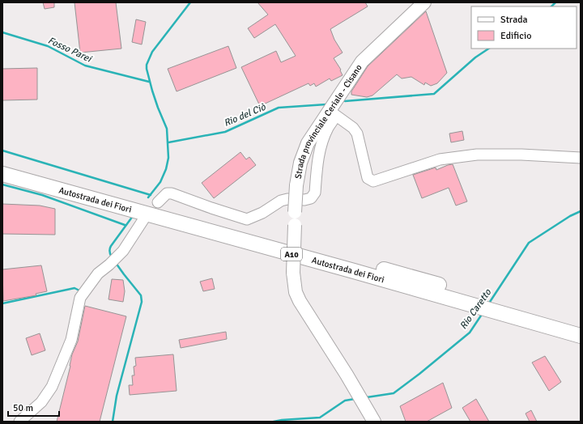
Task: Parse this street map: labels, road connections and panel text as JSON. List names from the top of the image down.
{
  "streets": {
    "highway": ["Autostrada dei Fiori", "A10"],
    "main road": ["Strada provinciale Ceriale - Cisano"]
  },
  "water": ["Fosso Parei", "Rio del Ciò", "Rio Caretto"],
  "legend": ["Strada", "Edificio"],
  "scale_bar": "50 m"
}
